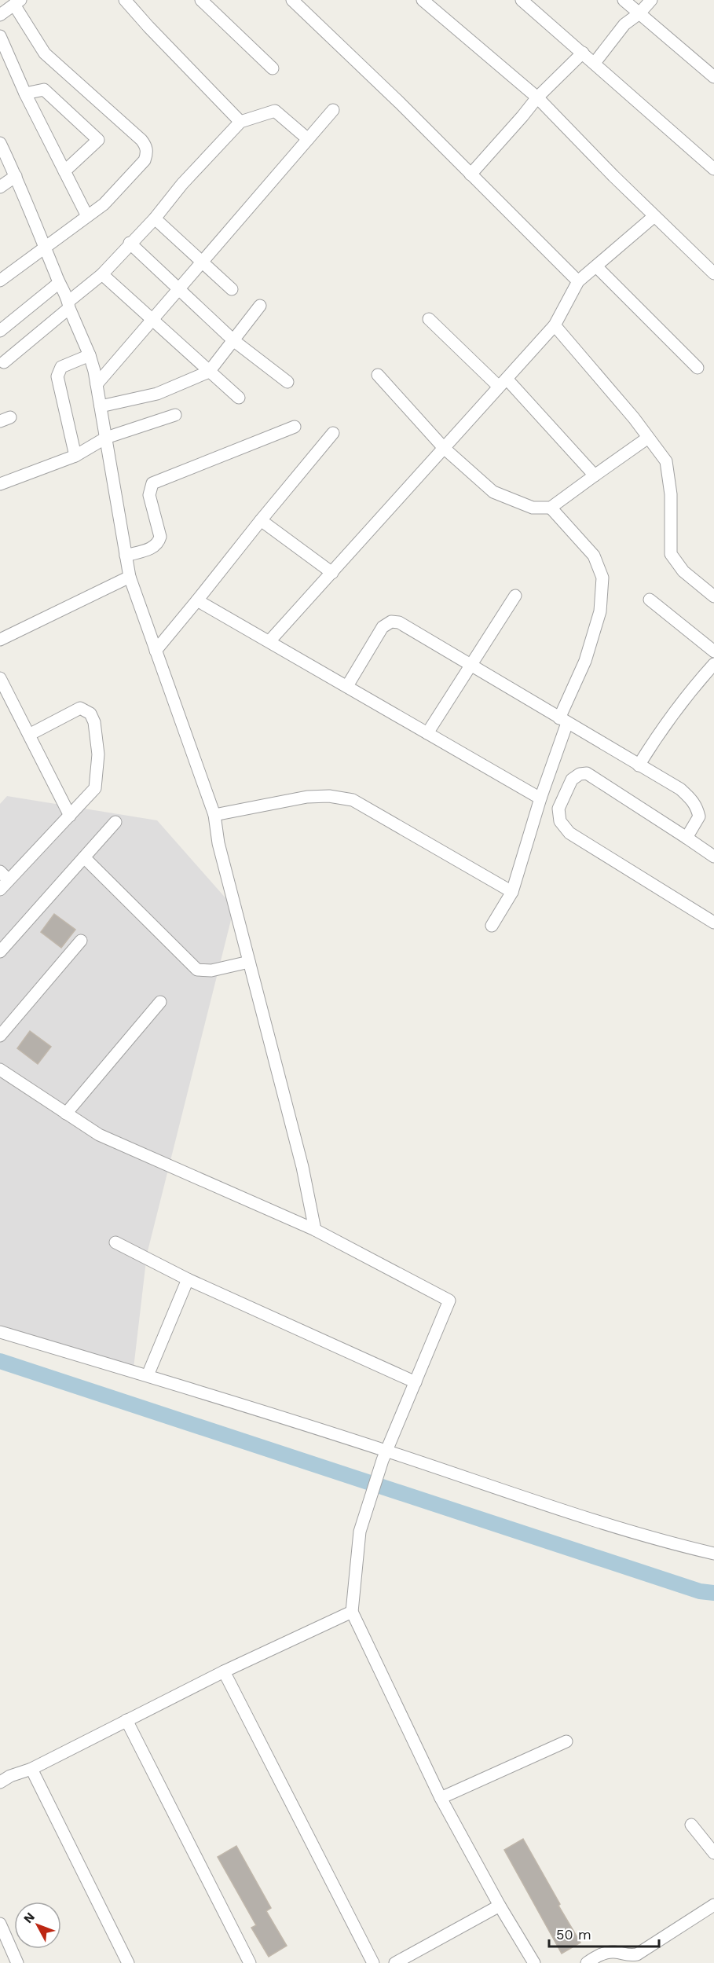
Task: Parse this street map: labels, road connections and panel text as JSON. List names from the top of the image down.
{
  "scale_bar": "50 m",
  "north": "top left"
}
